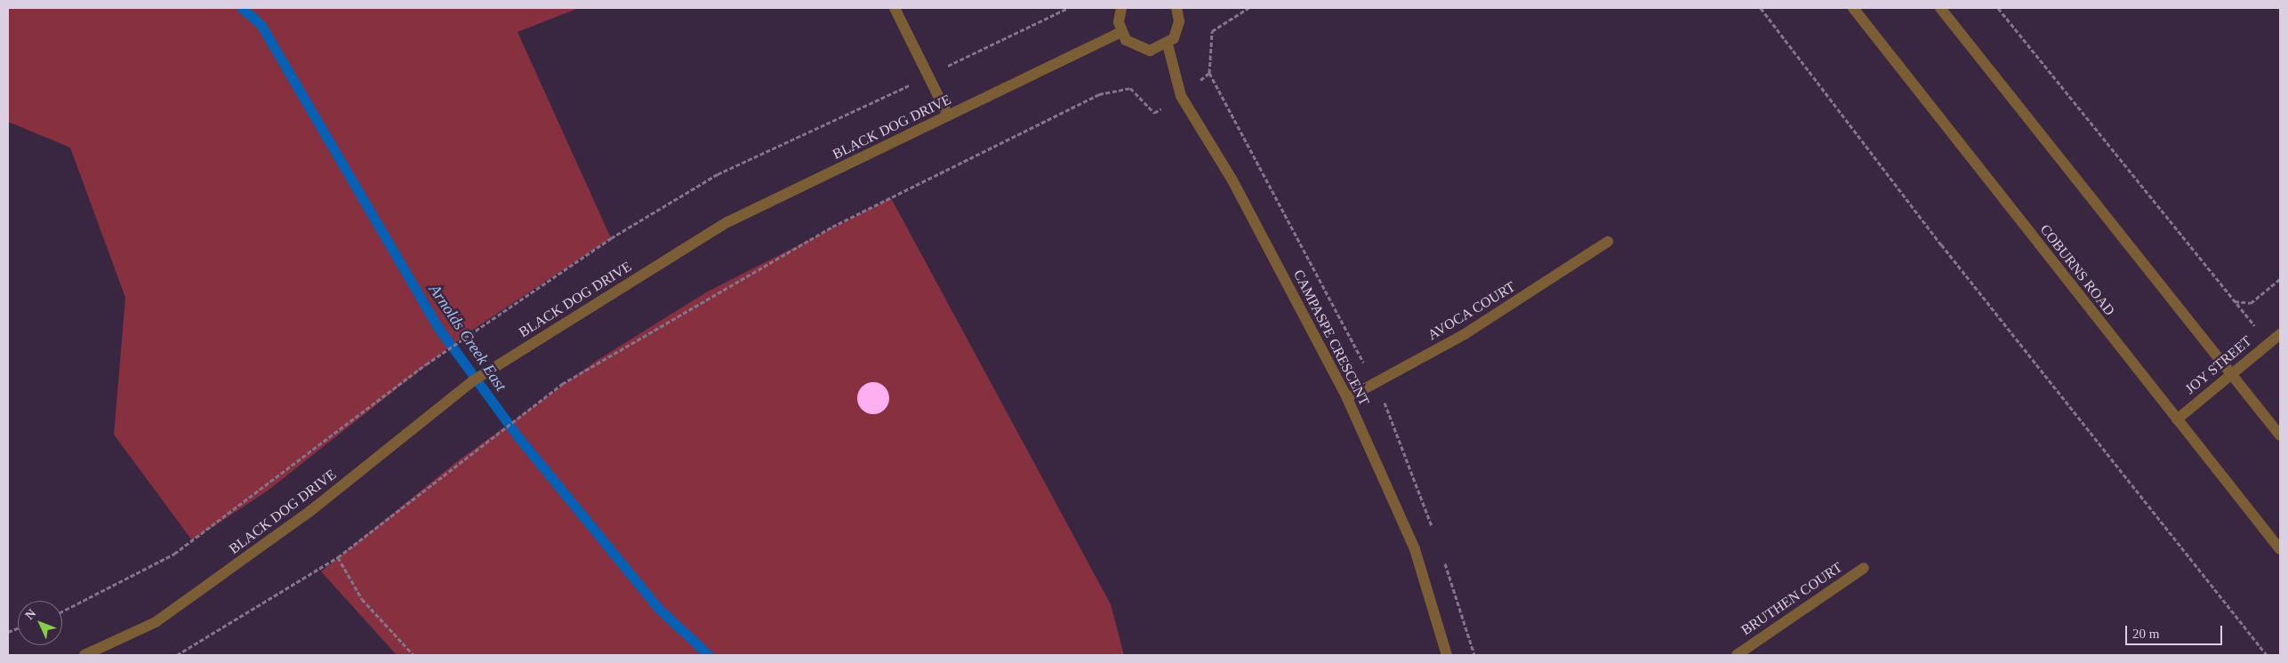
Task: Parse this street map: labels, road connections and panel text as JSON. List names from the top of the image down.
{
  "streets": {
    "street": [
      "BLACK DOG DRIVE",
      "COBURNS ROAD",
      "AVOCA COURT",
      "CAMPASPE CRESCENT",
      "JOY STREET",
      "BRUTHEN COURT"
    ]
  },
  "crossings": [
    ["COBURNS ROAD", "JOY STREET"],
    ["AVOCA COURT", "CAMPASPE CRESCENT"]
  ],
  "water": ["Arnolds Creek East"],
  "scale_bar": "20 m",
  "north": "top left"
}
